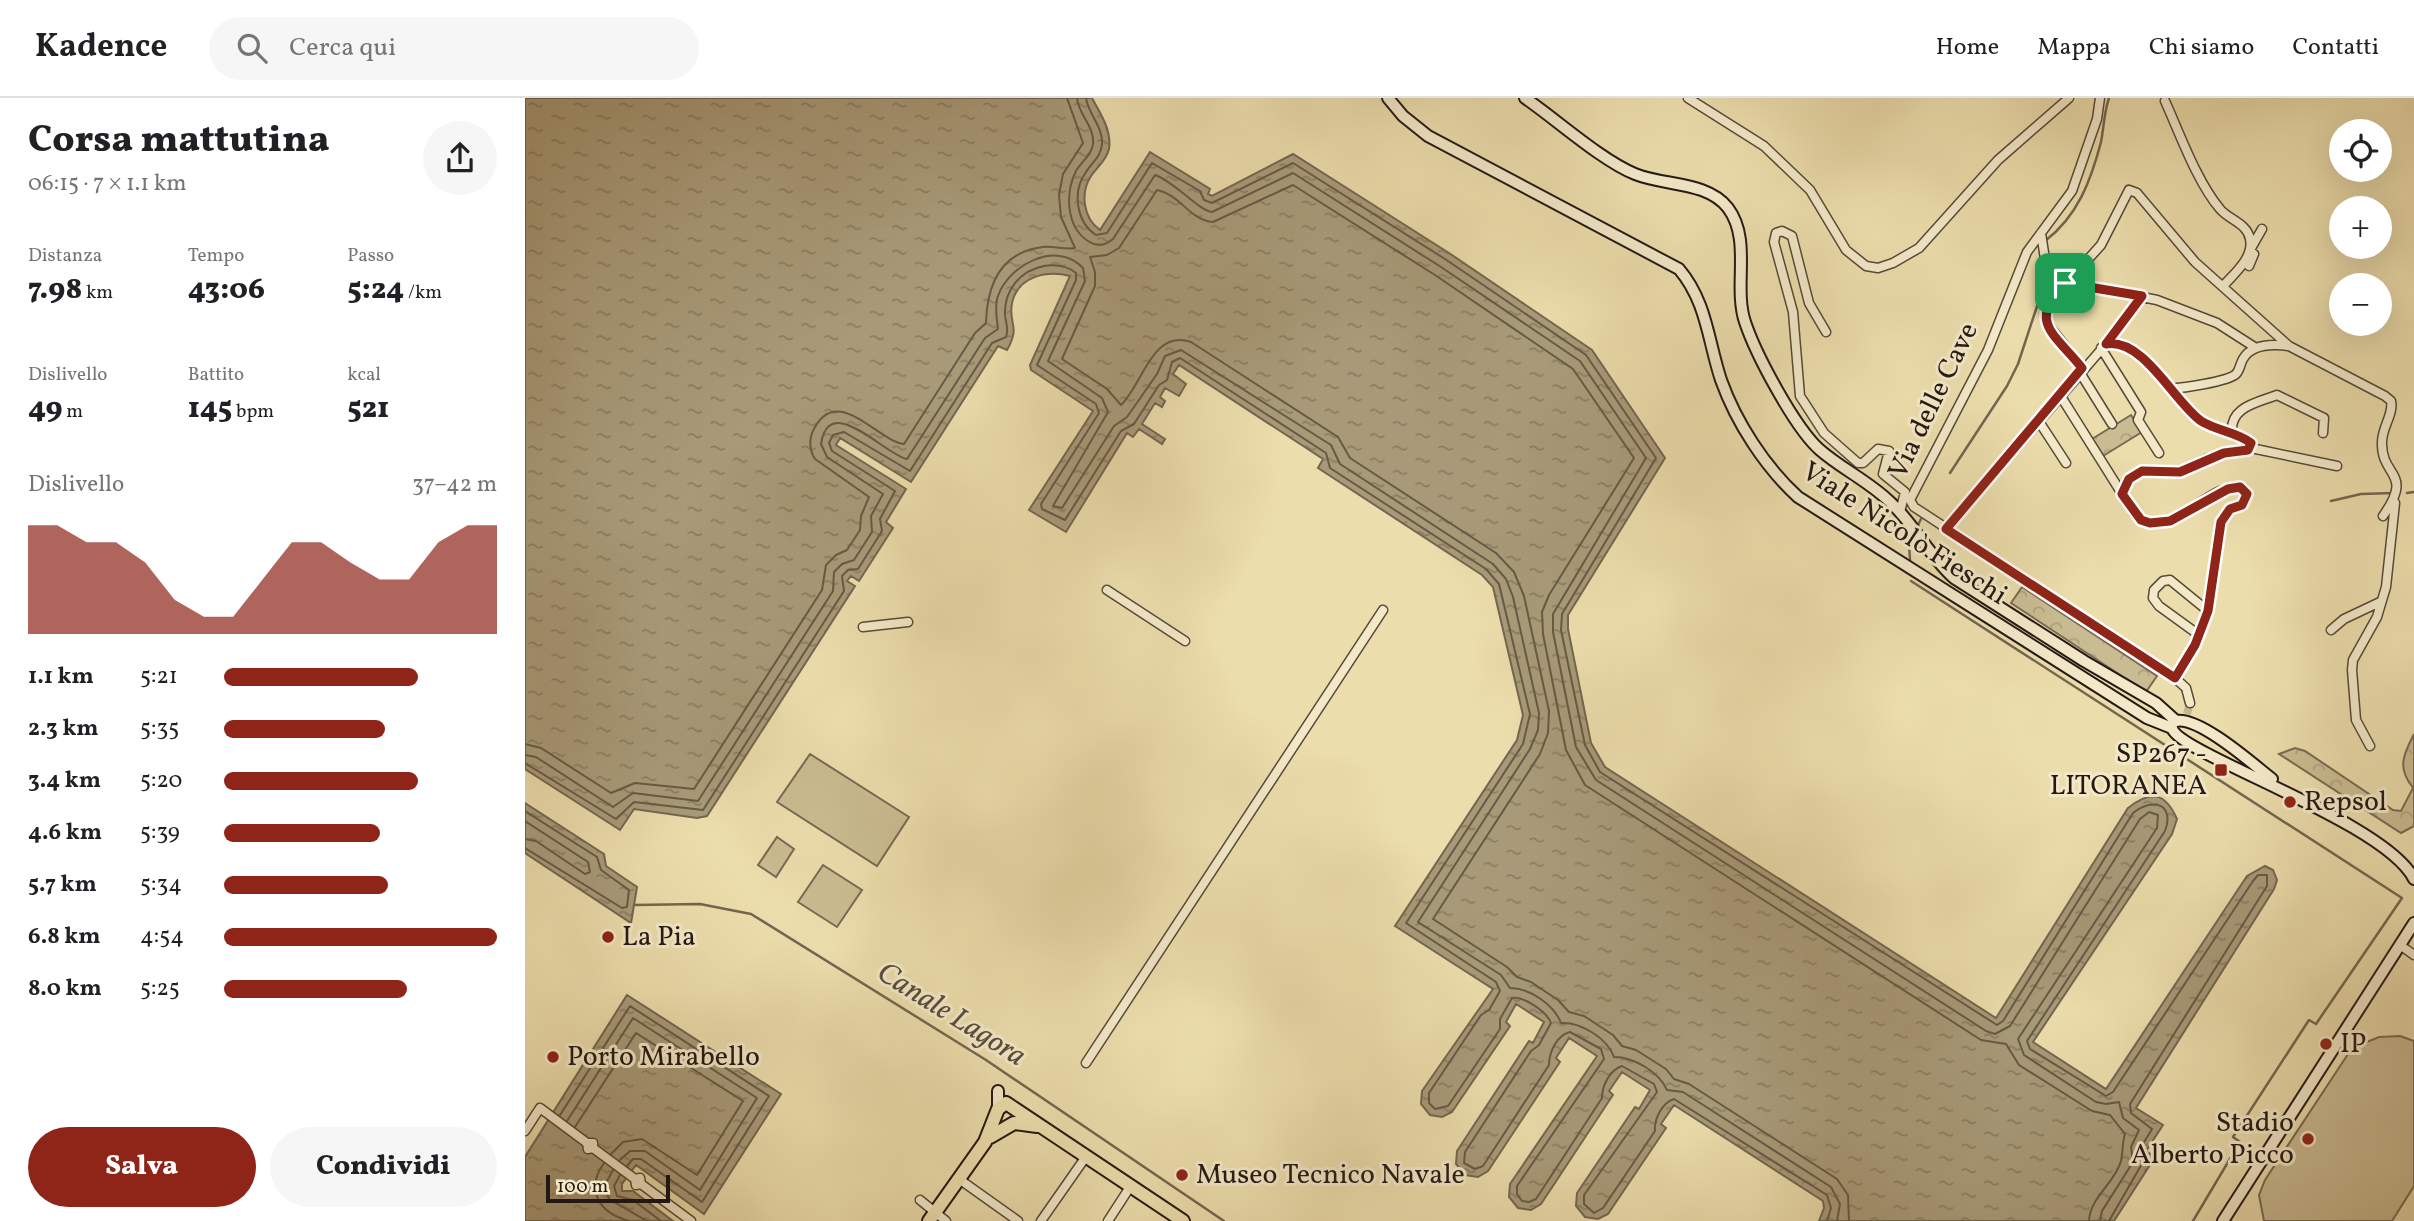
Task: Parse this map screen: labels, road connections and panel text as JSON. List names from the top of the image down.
{
  "streets": {
    "main road": ["Viale Nicolò Fieschi"],
    "street": ["Via delle Cave"]
  },
  "water": ["Canale Lagora"],
  "places": {
    "transit": ["SP267 - LITORANEA"],
    "other": [
      "Repsol",
      "La Pia",
      "IP",
      "Porto Mirabello",
      "Stadio Alberto Picco",
      "Museo Tecnico Navale"
    ]
  },
  "scale_bar": "100 m",
  "page": {
    "header": "Kadence",
    "search": "Cerca qui",
    "nav": [
      "Home",
      "Mappa",
      "Chi siamo",
      "Contatti"
    ],
    "heading": ["Corsa mattutina", "06:15 · 7 × 1.1 km"],
    "map_buttons": ["+", "−"],
    "stats": [
      ["Distanza", "7.98 km"],
      ["Tempo", "43:06"],
      ["Passo", "5:24 /km"],
      ["Dislivello", "49 m"],
      ["Battito", "145 bpm"],
      ["kcal", "521"]
    ],
    "chart": ["Dislivello", "37–42 m"],
    "list": [
      {
        "name": "1.1 km",
        "note": "5:21"
      },
      {
        "name": "2.3 km",
        "note": "5:35"
      },
      {
        "name": "3.4 km",
        "note": "5:20"
      },
      {
        "name": "4.6 km",
        "note": "5:39"
      },
      {
        "name": "5.7 km",
        "note": "5:34"
      },
      {
        "name": "6.8 km",
        "note": "4:54"
      },
      {
        "name": "8.0 km",
        "note": "5:25"
      }
    ],
    "buttons": ["Salva", "Condividi"],
    "scale": "100 m"
  }
}
